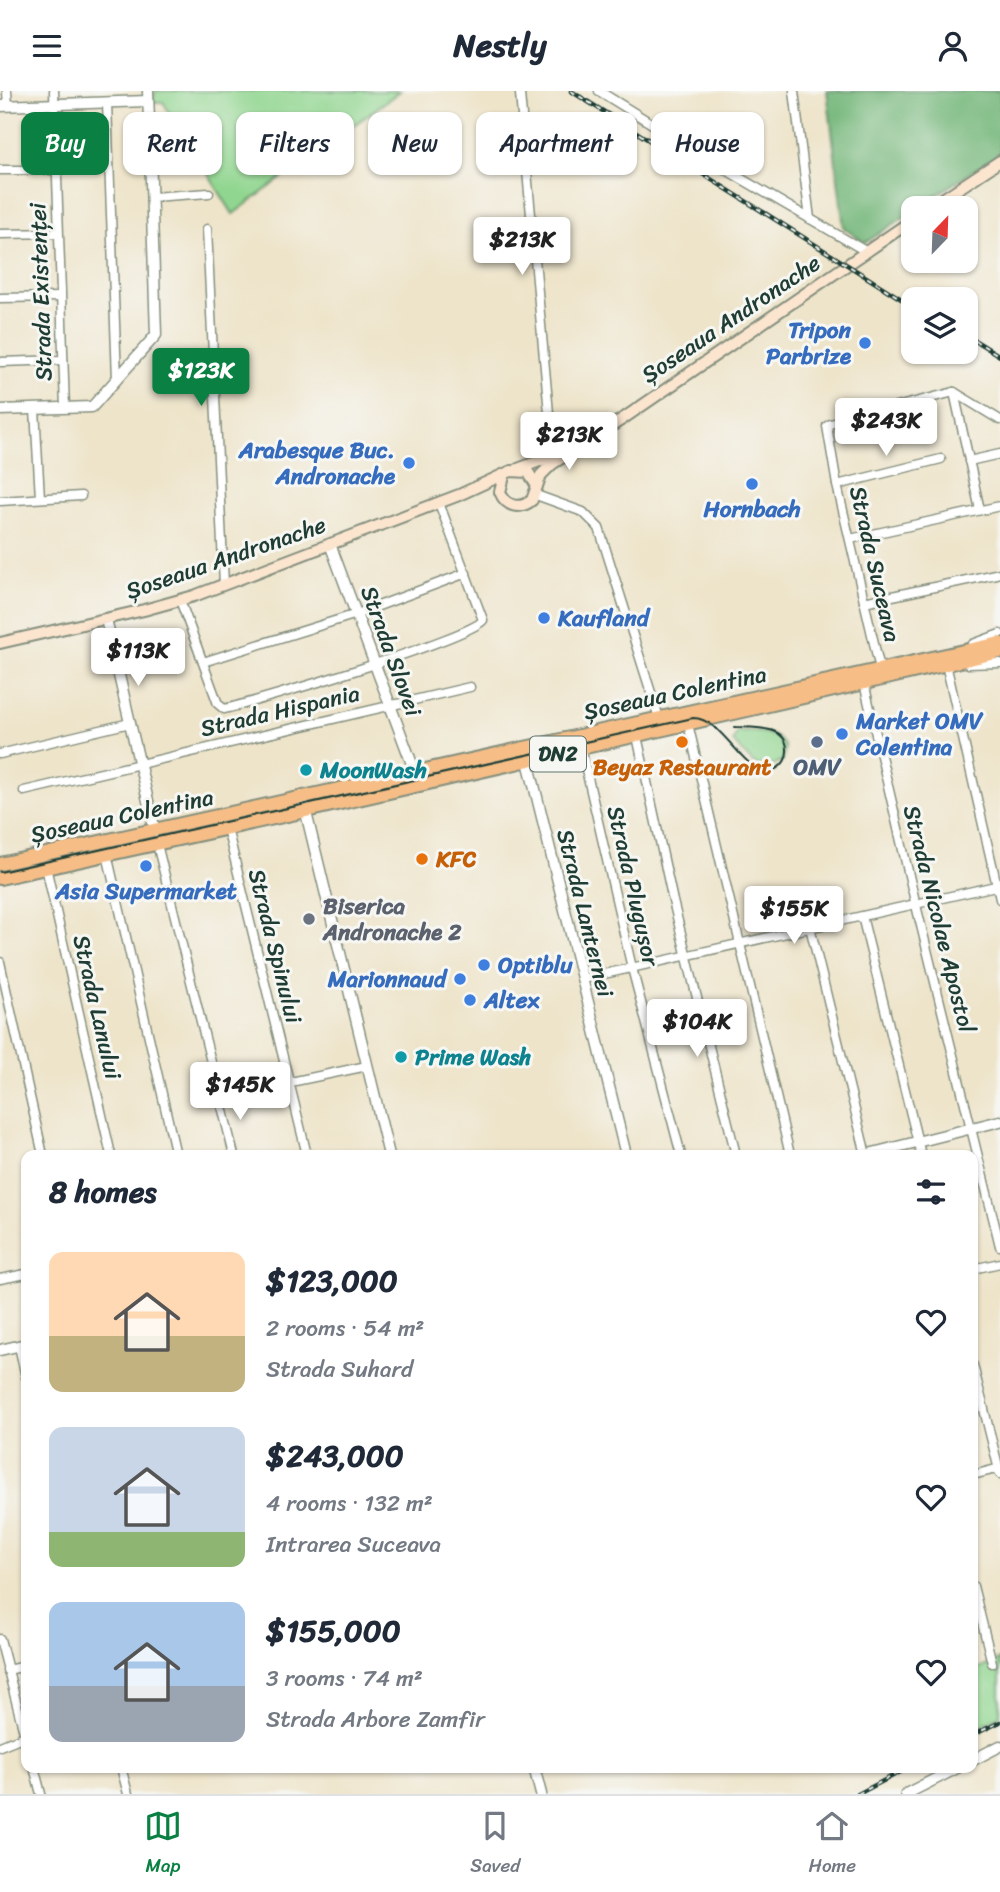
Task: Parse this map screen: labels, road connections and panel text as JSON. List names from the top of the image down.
{
  "streets": {
    "main road": ["Șoseaua Andronache", "Șoseaua Colentina", "DN2"],
    "street": [
      "Strada Existenței",
      "Strada Suceava",
      "Strada Slovei",
      "Strada Hispania",
      "Strada Plugușor",
      "Strada Lanternei",
      "Strada Nicolae Apostol",
      "Strada Spinului",
      "Strada Lanului"
    ]
  },
  "crossings": [
    ["Șoseaua Andronache", "Strada Slovei"],
    ["Strada Suceava", "Șoseaua Colentina"],
    ["Strada Slovei", "Șoseaua Colentina"],
    ["Strada Slovei", "Strada Hispania"],
    ["Șoseaua Colentina", "Strada Plugușor"],
    ["Șoseaua Colentina", "Strada Lanternei"],
    ["Șoseaua Colentina", "Strada Nicolae Apostol"],
    ["Șoseaua Colentina", "Strada Spinului"],
    ["Șoseaua Colentina", "Strada Lanului"]
  ],
  "places": [
    "Tripon Parbrize",
    "Arabesque Buc. Andronache",
    "Hornbach",
    "Kaufland",
    "Market OMV Colentina",
    "Beyaz Restaurant",
    "OMV",
    "MoonWash",
    "KFC",
    "Asia Supermarket",
    "Biserica Andronache 2",
    "Optiblu",
    "Marionnaud",
    "Altex",
    "Prime Wash"
  ],
  "north": "top right",
  "page": {
    "header": "Nestly",
    "chip": [
      "Buy",
      "Rent",
      "Filters",
      "New",
      "Apartment",
      "House"
    ],
    "price": [
      "$213K",
      "$123K",
      "$243K",
      "$213K",
      "$113K",
      "$155K",
      "$104K",
      "$145K"
    ],
    "heading": "8 homes",
    "list": [
      {
        "name": "$123,000",
        "note": "2 rooms · 54 m² · Strada Suhard"
      },
      {
        "name": "$243,000",
        "note": "4 rooms · 132 m² · Intrarea Suceava"
      },
      {
        "name": "$155,000",
        "note": "3 rooms · 74 m² · Strada Arbore Zamfir"
      }
    ],
    "tabs": ["Map", "Saved", "Home"]
  }
}
